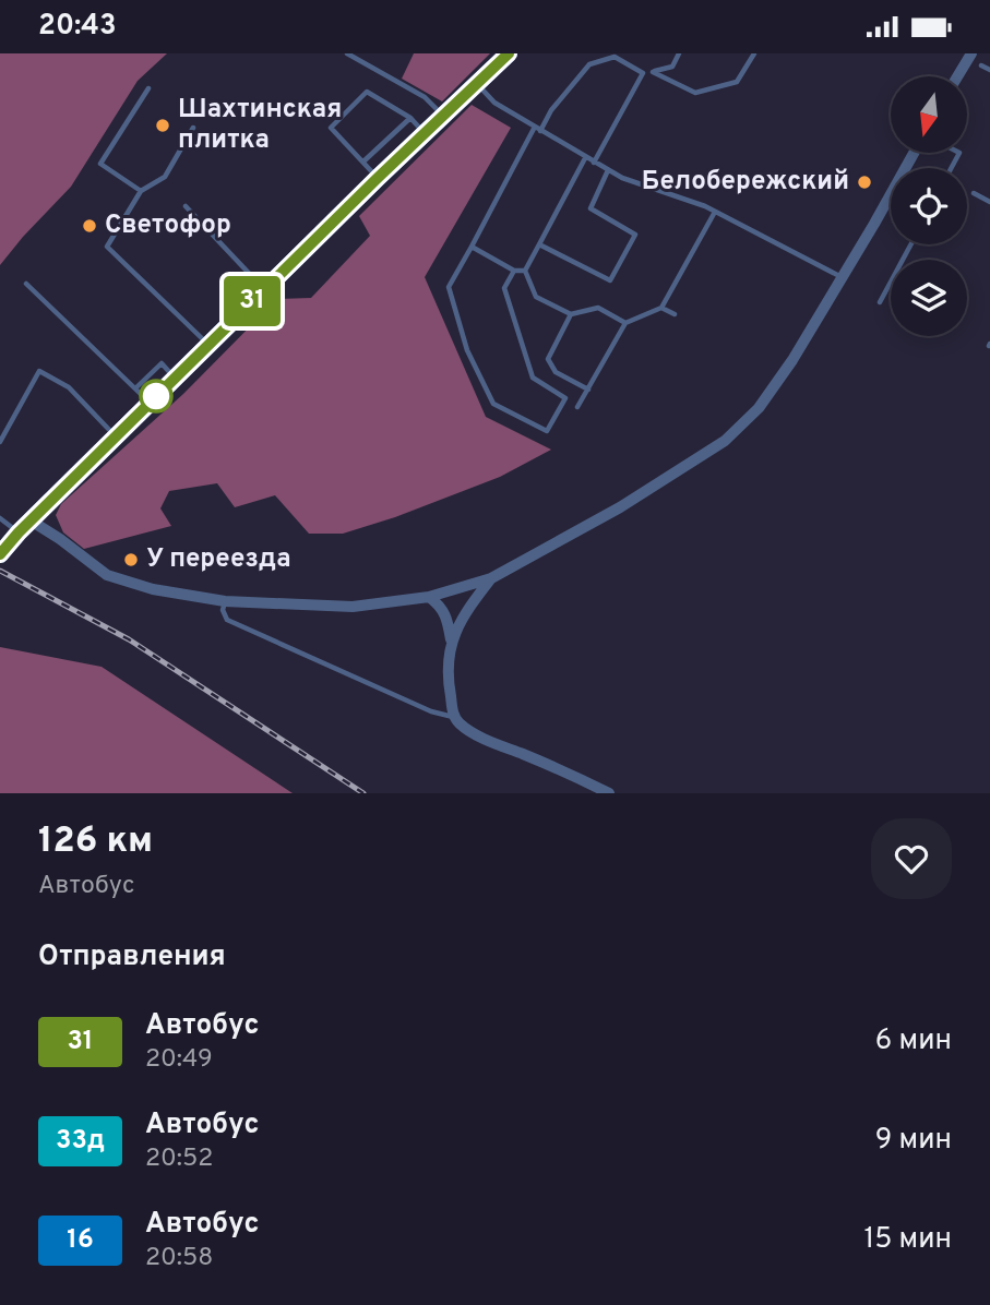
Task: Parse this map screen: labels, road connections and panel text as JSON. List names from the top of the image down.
{
  "places": [
    "Шахтинская плитка",
    "Белобережский",
    "Светофор",
    "У переезда"
  ],
  "lines": ["bus line 31"],
  "north": "bottom",
  "page": {
    "status": "20:43",
    "on_map": "31",
    "heading": [
      ["126 км", "Автобус"],
      "Отправления"
    ],
    "list": [
      {
        "mark": "31",
        "name": "Автобус",
        "note": "20:49",
        "value": "6 мин"
      },
      {
        "mark": "33д",
        "name": "Автобус",
        "note": "20:52",
        "value": "9 мин"
      },
      {
        "mark": "16",
        "name": "Автобус",
        "note": "20:58",
        "value": "15 мин"
      }
    ]
  }
}
